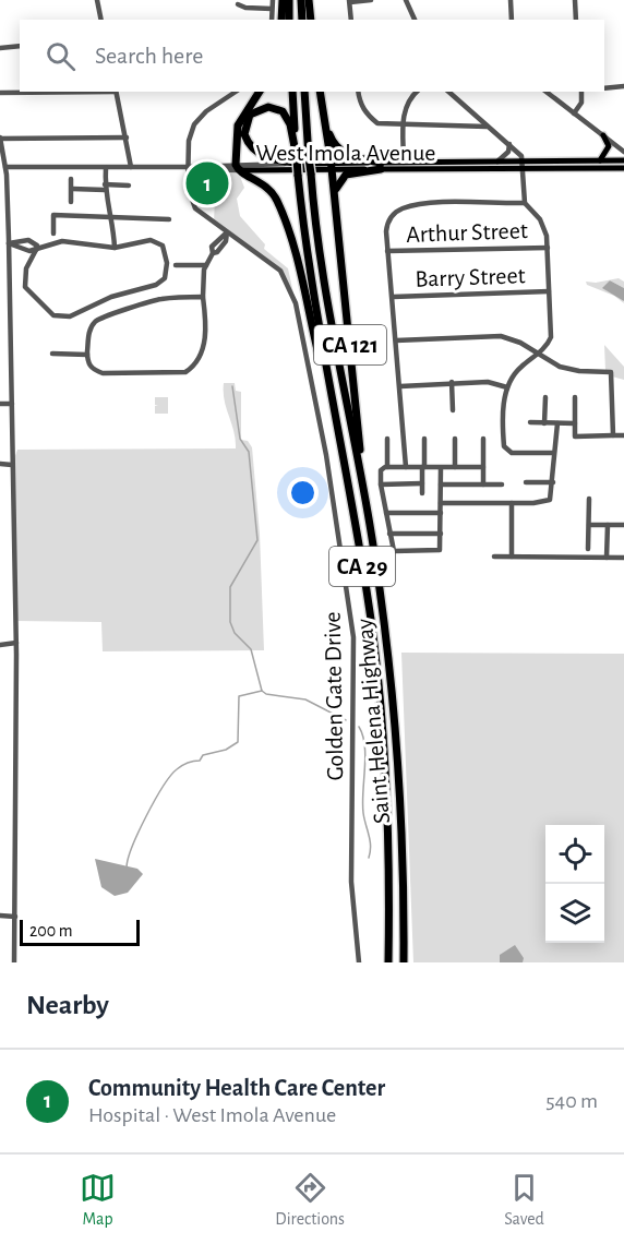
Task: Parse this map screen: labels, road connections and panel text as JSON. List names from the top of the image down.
{
  "streets": {
    "highway": ["CA 121", "CA 29", "Saint Helena Highway"],
    "main road": ["West Imola Avenue"],
    "street": ["Arthur Street", "Barry Street", "Golden Gate Drive"]
  },
  "crossings": [
    ["West Imola Avenue", "Golden Gate Drive"],
    ["West Imola Avenue", "Saint Helena Highway"],
    ["CA 121", "Saint Helena Highway"]
  ],
  "scale_bar": "200 m",
  "page": {
    "search": "Search here",
    "pins": "1",
    "scale": "200 m",
    "heading": "Nearby",
    "list": [
      {
        "mark": "1",
        "name": "Community Health Care Center",
        "note": "Hospital · West Imola Avenue",
        "value": "540 m"
      }
    ],
    "nav": ["Map", "Directions", "Saved"]
  }
}
